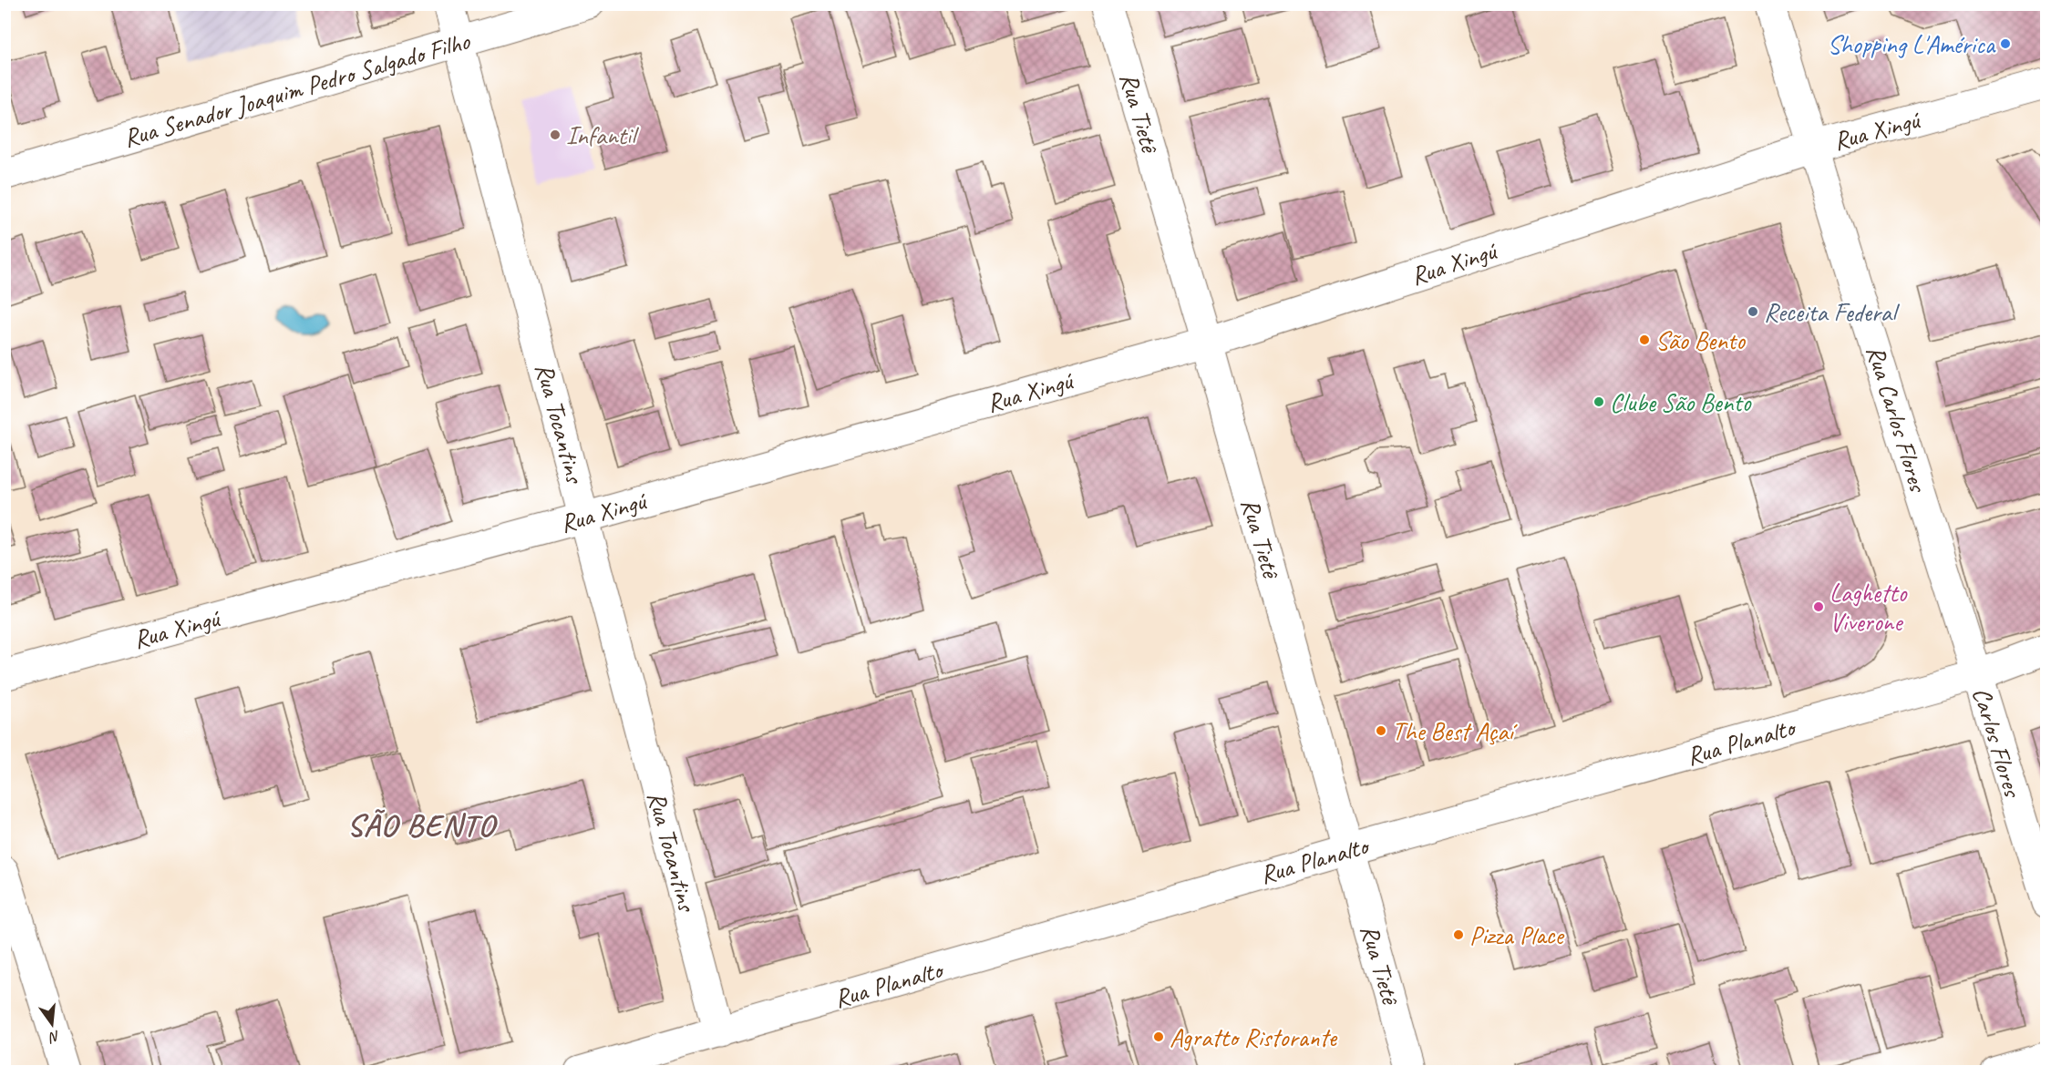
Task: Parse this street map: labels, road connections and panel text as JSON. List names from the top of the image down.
{
  "streets": {
    "street": [
      "Rua Senador Joaquim Pedro Salgado Filho",
      "Rua Tietê",
      "Rua Xingú",
      "Rua Carlos Flores",
      "Rua Tocantins",
      "Rua Planalto",
      "Carlos Flores"
    ]
  },
  "crossings": [
    ["Rua Senador Joaquim Pedro Salgado Filho", "Rua Tocantins"],
    ["Rua Tietê", "Rua Xingú"],
    ["Rua Tietê", "Rua Planalto"],
    ["Rua Xingú", "Rua Carlos Flores"],
    ["Rua Xingú", "Rua Tocantins"],
    ["Rua Carlos Flores", "Rua Planalto"],
    ["Rua Carlos Flores", "Carlos Flores"],
    ["Rua Tocantins", "Rua Planalto"],
    ["Rua Planalto", "Carlos Flores"]
  ],
  "districts": ["SÃO BENTO"],
  "places": [
    "Shopping L'América",
    "Infantil",
    "Receita Federal",
    "São Bento",
    "Clube São Bento",
    "Laghetto Viverone",
    "The Best Açaí",
    "Pizza Place",
    "Agratto Ristorante"
  ],
  "north": "bottom"
}
